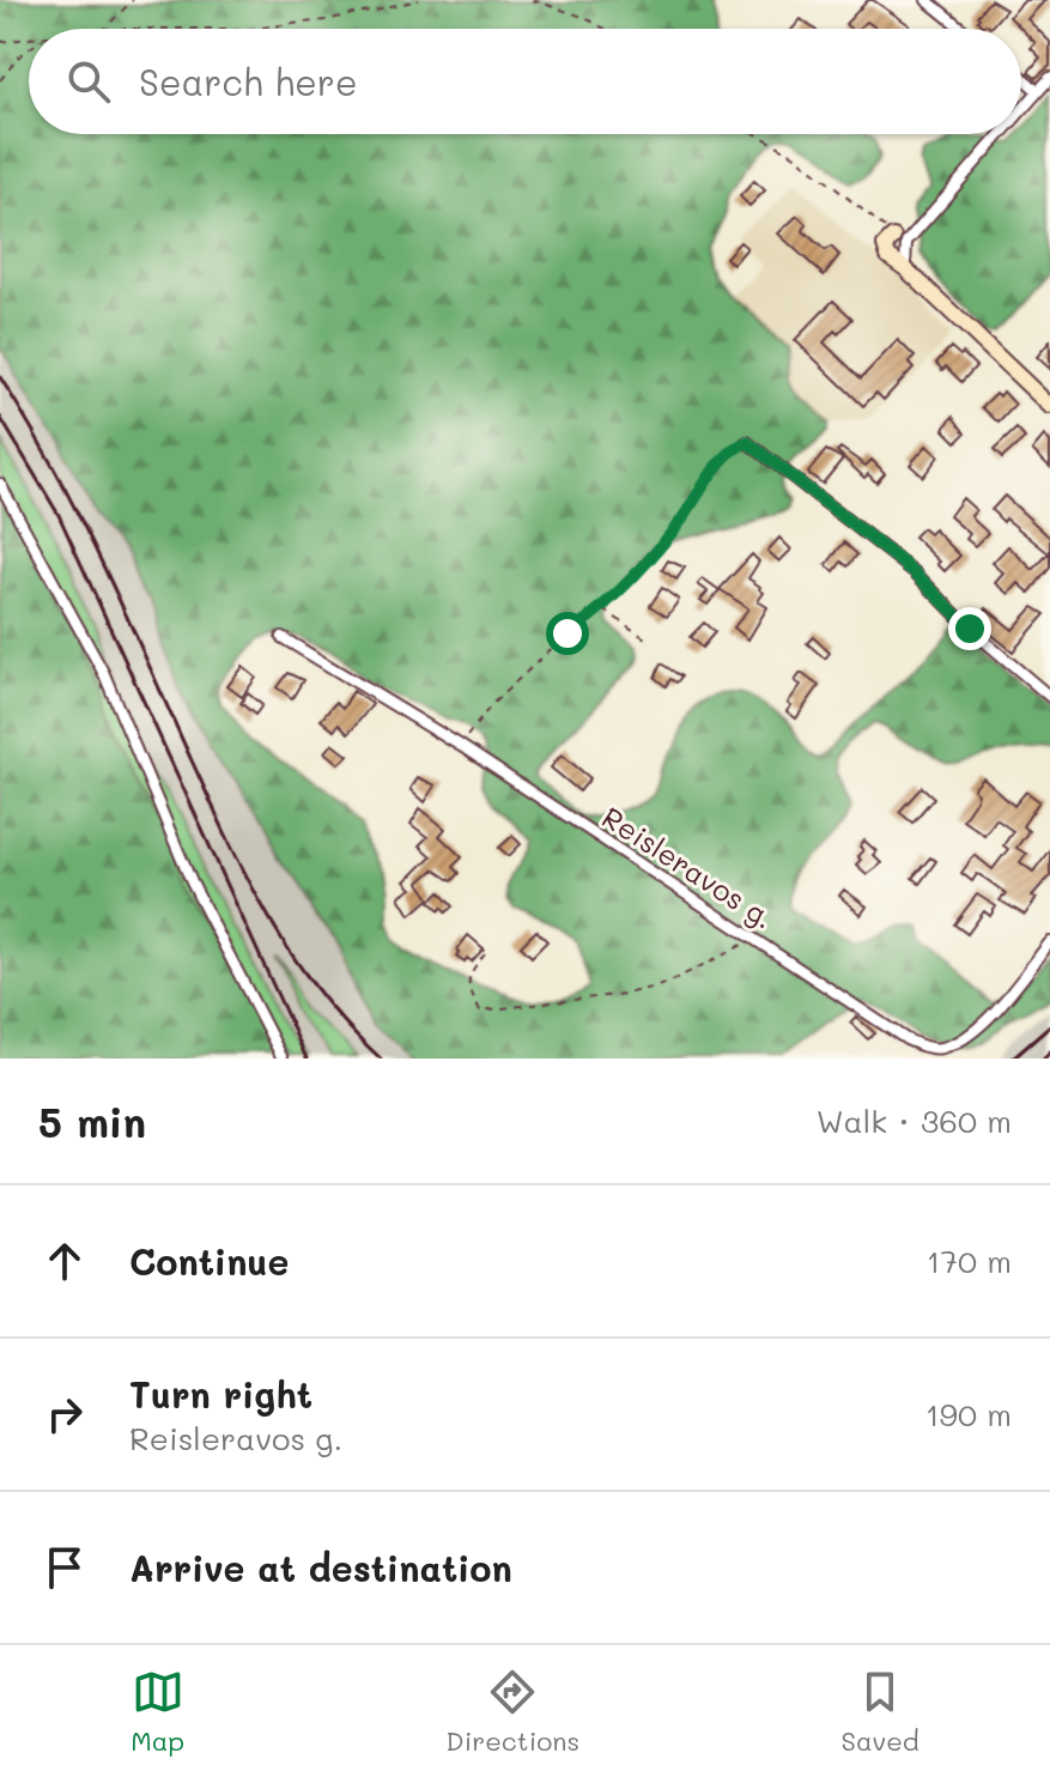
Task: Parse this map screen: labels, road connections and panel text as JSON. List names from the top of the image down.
{
  "streets": {
    "street": ["Reisleravos g."]
  },
  "page": {
    "search": "Search here",
    "heading": ["5 min", "Walk · 360 m"],
    "list": [
      ["Continue", "170 m"],
      ["Turn right", "Reisleravos g.", "190 m"],
      "Arrive at destination"
    ],
    "nav": ["Map", "Directions", "Saved"]
  }
}
